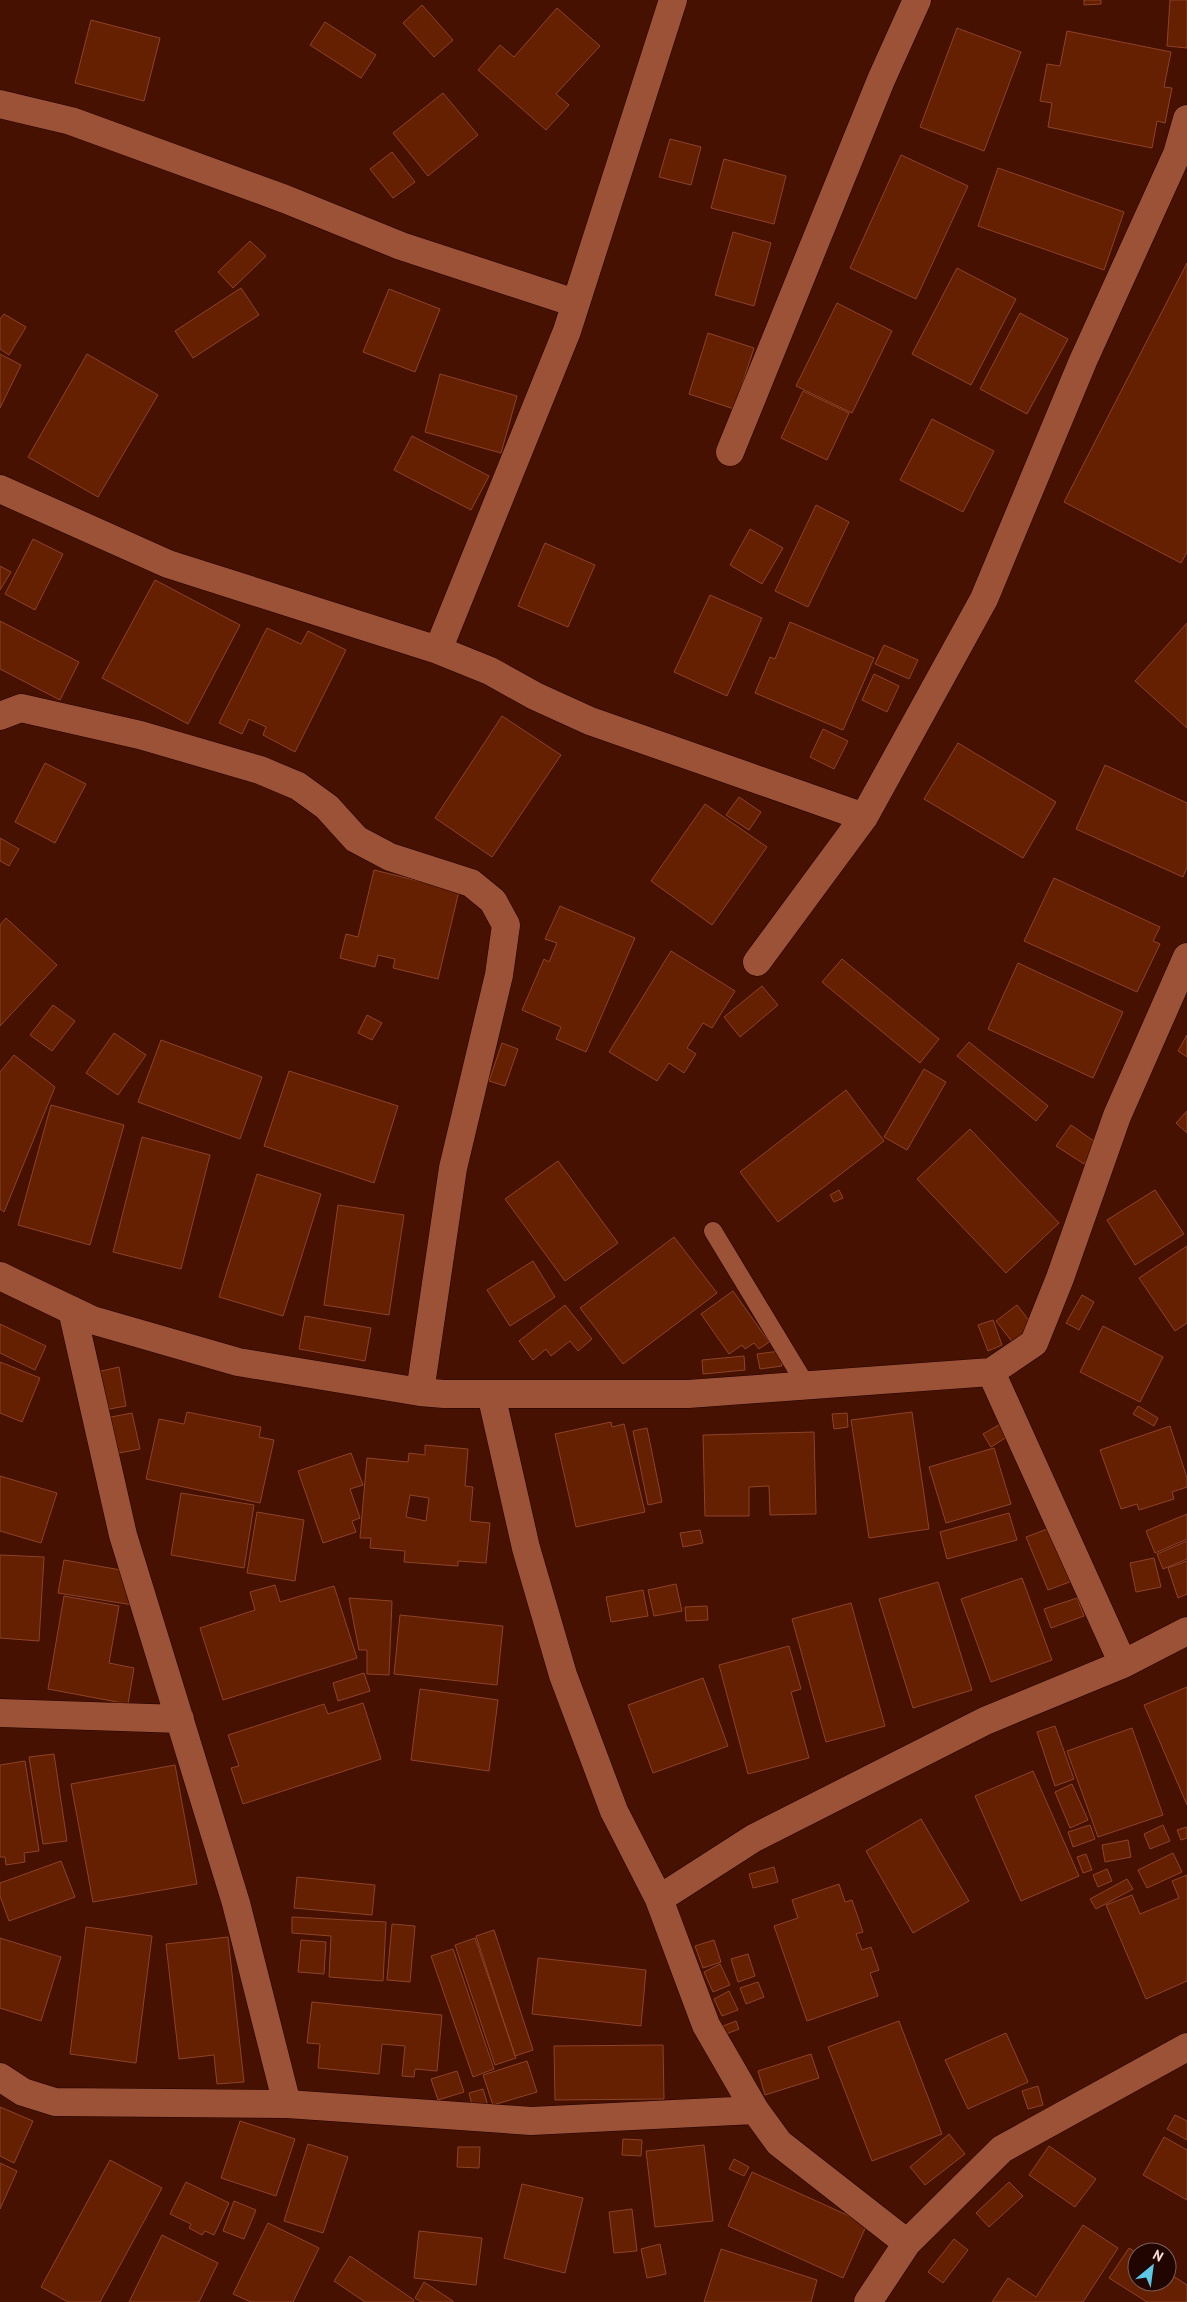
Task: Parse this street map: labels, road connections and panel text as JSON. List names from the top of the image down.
{
  "north": "top right"
}
